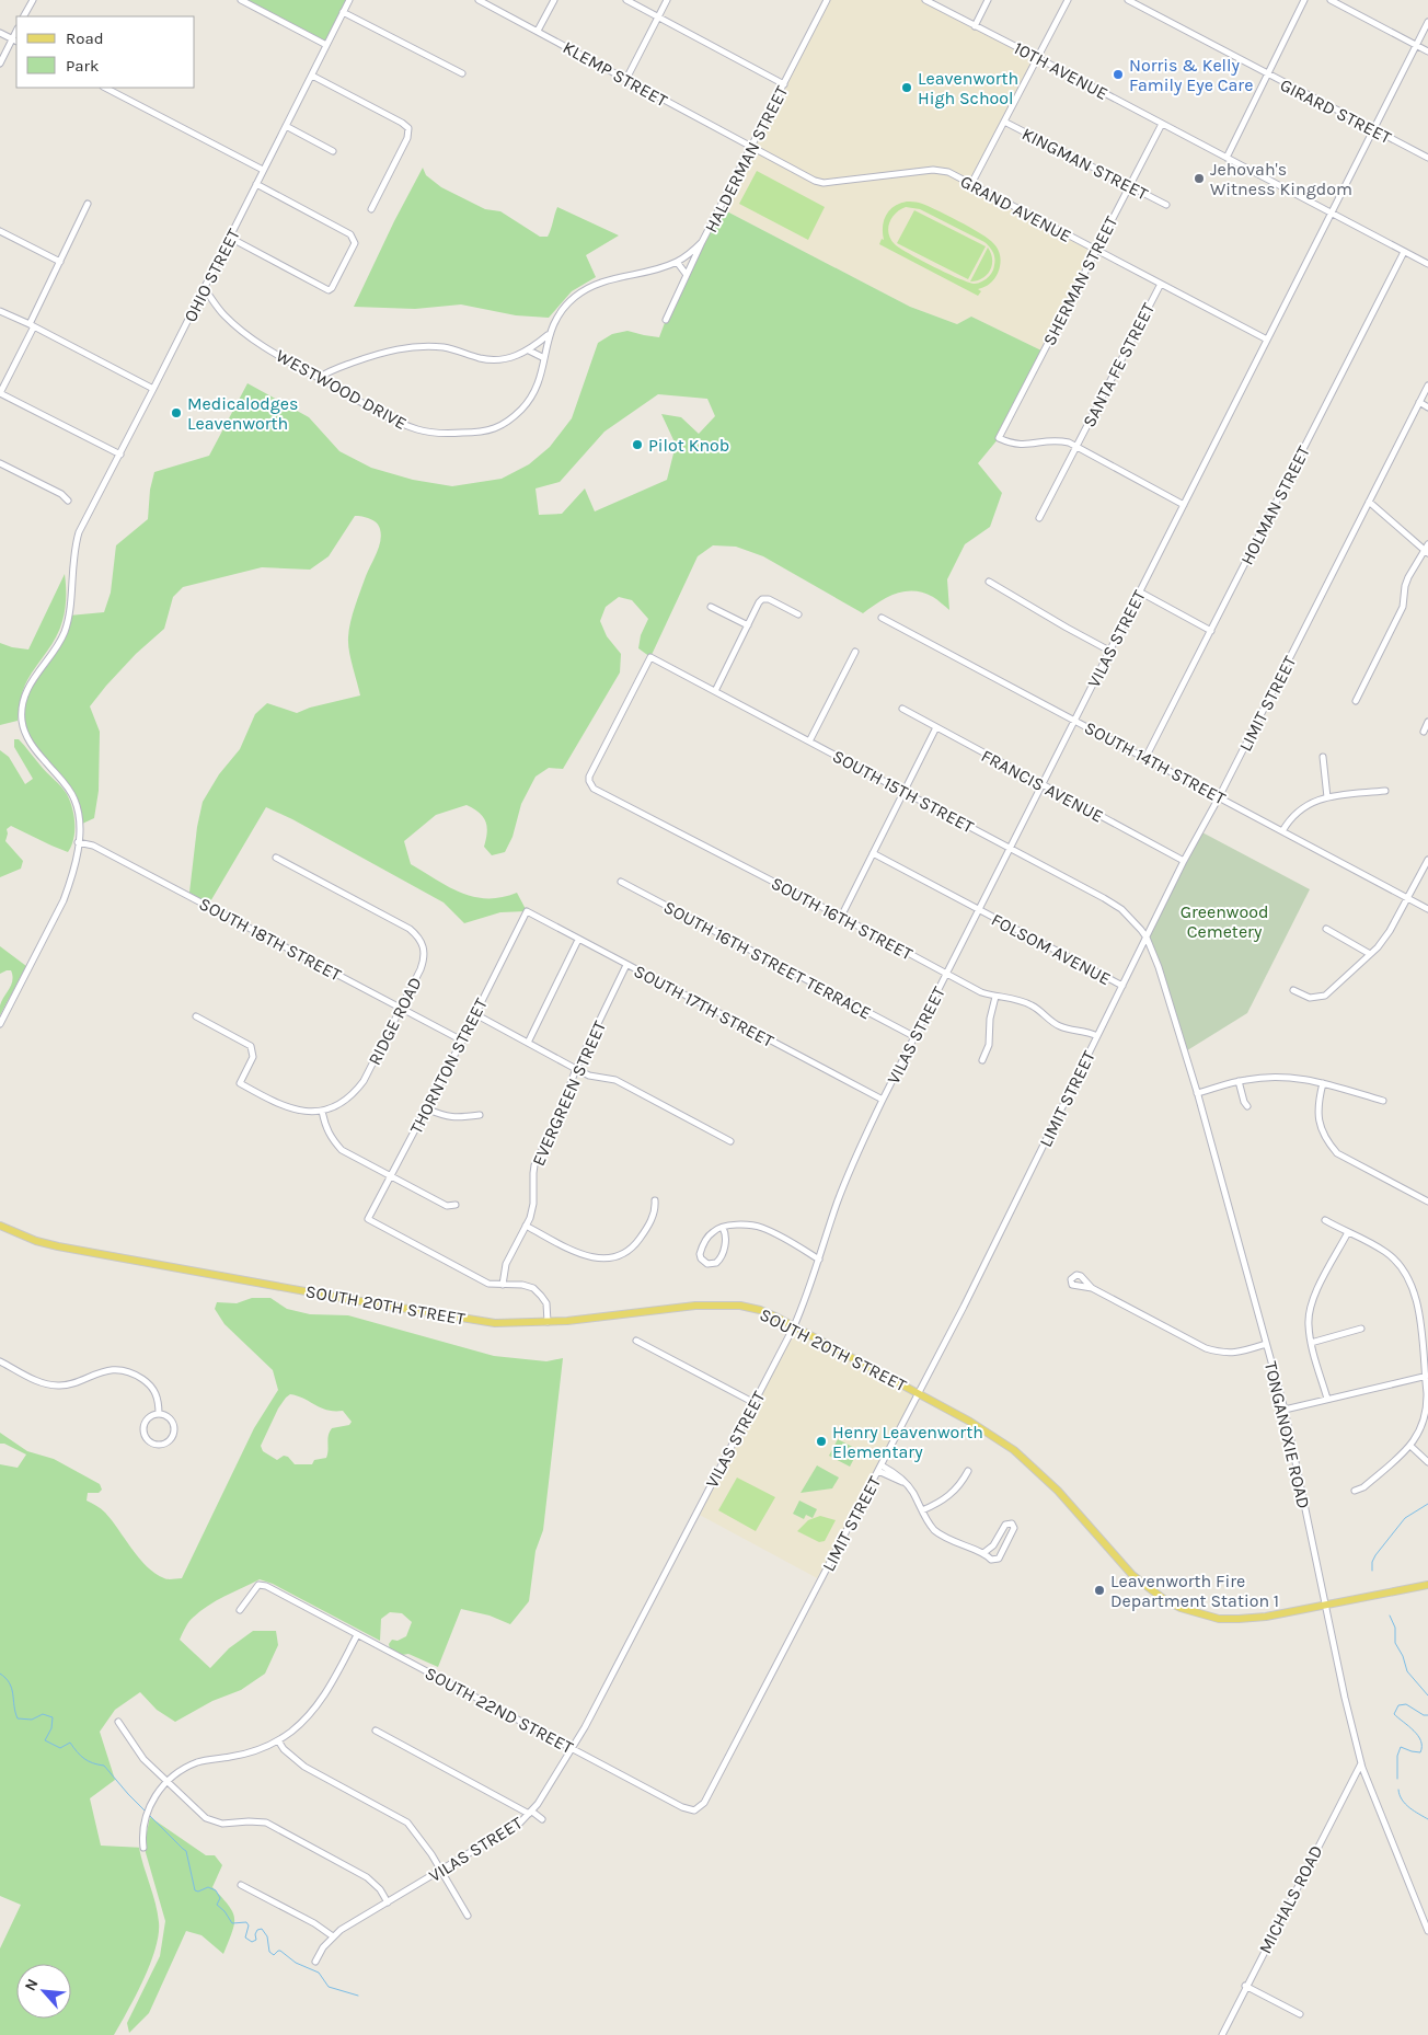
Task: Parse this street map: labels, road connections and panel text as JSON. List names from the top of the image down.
{
  "streets": {
    "main road": ["SOUTH 20TH STREET"],
    "street": [
      "10TH AVENUE",
      "KLEMP STREET",
      "GIRARD STREET",
      "HALDERMAN STREET",
      "KINGMAN STREET",
      "GRAND AVENUE",
      "OHIO STREET",
      "SHERMAN STREET",
      "SANTA FE STREET",
      "WESTWOOD DRIVE",
      "HOLMAN STREET",
      "VILAS STREET",
      "LIMIT STREET",
      "SOUTH 14TH STREET",
      "FRANCIS AVENUE",
      "SOUTH 15TH STREET",
      "SOUTH 16TH STREET",
      "SOUTH 18TH STREET",
      "FOLSOM AVENUE",
      "SOUTH 16TH STREET TERRACE",
      "SOUTH 17TH STREET",
      "RIDGE ROAD",
      "THORNTON STREET",
      "EVERGREEN STREET",
      "TONGANOXIE ROAD",
      "SOUTH 22ND STREET",
      "MICHALS ROAD"
    ]
  },
  "crossings": [
    ["10TH AVENUE", "SHERMAN STREET"],
    ["10TH AVENUE", "HOLMAN STREET"],
    ["10TH AVENUE", "VILAS STREET"],
    ["KLEMP STREET", "HALDERMAN STREET"],
    ["KLEMP STREET", "GRAND AVENUE"],
    ["GIRARD STREET", "VILAS STREET"],
    ["HALDERMAN STREET", "GRAND AVENUE"],
    ["HALDERMAN STREET", "WESTWOOD DRIVE"],
    ["KINGMAN STREET", "SHERMAN STREET"],
    ["GRAND AVENUE", "SHERMAN STREET"],
    ["GRAND AVENUE", "SANTA FE STREET"],
    ["GRAND AVENUE", "VILAS STREET"],
    ["OHIO STREET", "WESTWOOD DRIVE"],
    ["OHIO STREET", "SOUTH 18TH STREET"],
    ["SHERMAN STREET", "SANTA FE STREET"],
    ["HOLMAN STREET", "SOUTH 14TH STREET"],
    ["VILAS STREET", "SOUTH 14TH STREET"],
    ["VILAS STREET", "FRANCIS AVENUE"],
    ["VILAS STREET", "SOUTH 15TH STREET"],
    ["VILAS STREET", "SOUTH 16TH STREET"],
    ["VILAS STREET", "FOLSOM AVENUE"],
    ["VILAS STREET", "SOUTH 16TH STREET TERRACE"],
    ["VILAS STREET", "SOUTH 17TH STREET"],
    ["VILAS STREET", "SOUTH 20TH STREET"],
    ["VILAS STREET", "SOUTH 22ND STREET"],
    ["LIMIT STREET", "SOUTH 14TH STREET"],
    ["LIMIT STREET", "FRANCIS AVENUE"],
    ["LIMIT STREET", "SOUTH 15TH STREET"],
    ["LIMIT STREET", "SOUTH 16TH STREET"],
    ["LIMIT STREET", "FOLSOM AVENUE"],
    ["LIMIT STREET", "SOUTH 20TH STREET"],
    ["LIMIT STREET", "TONGANOXIE ROAD"],
    ["LIMIT STREET", "SOUTH 22ND STREET"],
    ["SOUTH 15TH STREET", "SOUTH 16TH STREET"],
    ["SOUTH 15TH STREET", "TONGANOXIE ROAD"],
    ["SOUTH 18TH STREET", "RIDGE ROAD"],
    ["SOUTH 18TH STREET", "THORNTON STREET"],
    ["SOUTH 17TH STREET", "THORNTON STREET"],
    ["SOUTH 17TH STREET", "EVERGREEN STREET"],
    ["THORNTON STREET", "EVERGREEN STREET"],
    ["SOUTH 20TH STREET", "TONGANOXIE ROAD"],
    ["TONGANOXIE ROAD", "MICHALS ROAD"]
  ],
  "parks": ["Greenwood Cemetery"],
  "places": [
    "Norris & Kelly Family Eye Care",
    "Leavenworth High School",
    "Jehovah's Witness Kingdom",
    "Medicalodges Leavenworth",
    "Pilot Knob",
    "Henry Leavenworth Elementary",
    "Leavenworth Fire Department Station 1"
  ],
  "legend": ["Road", "Park"],
  "north": "top left"
}
